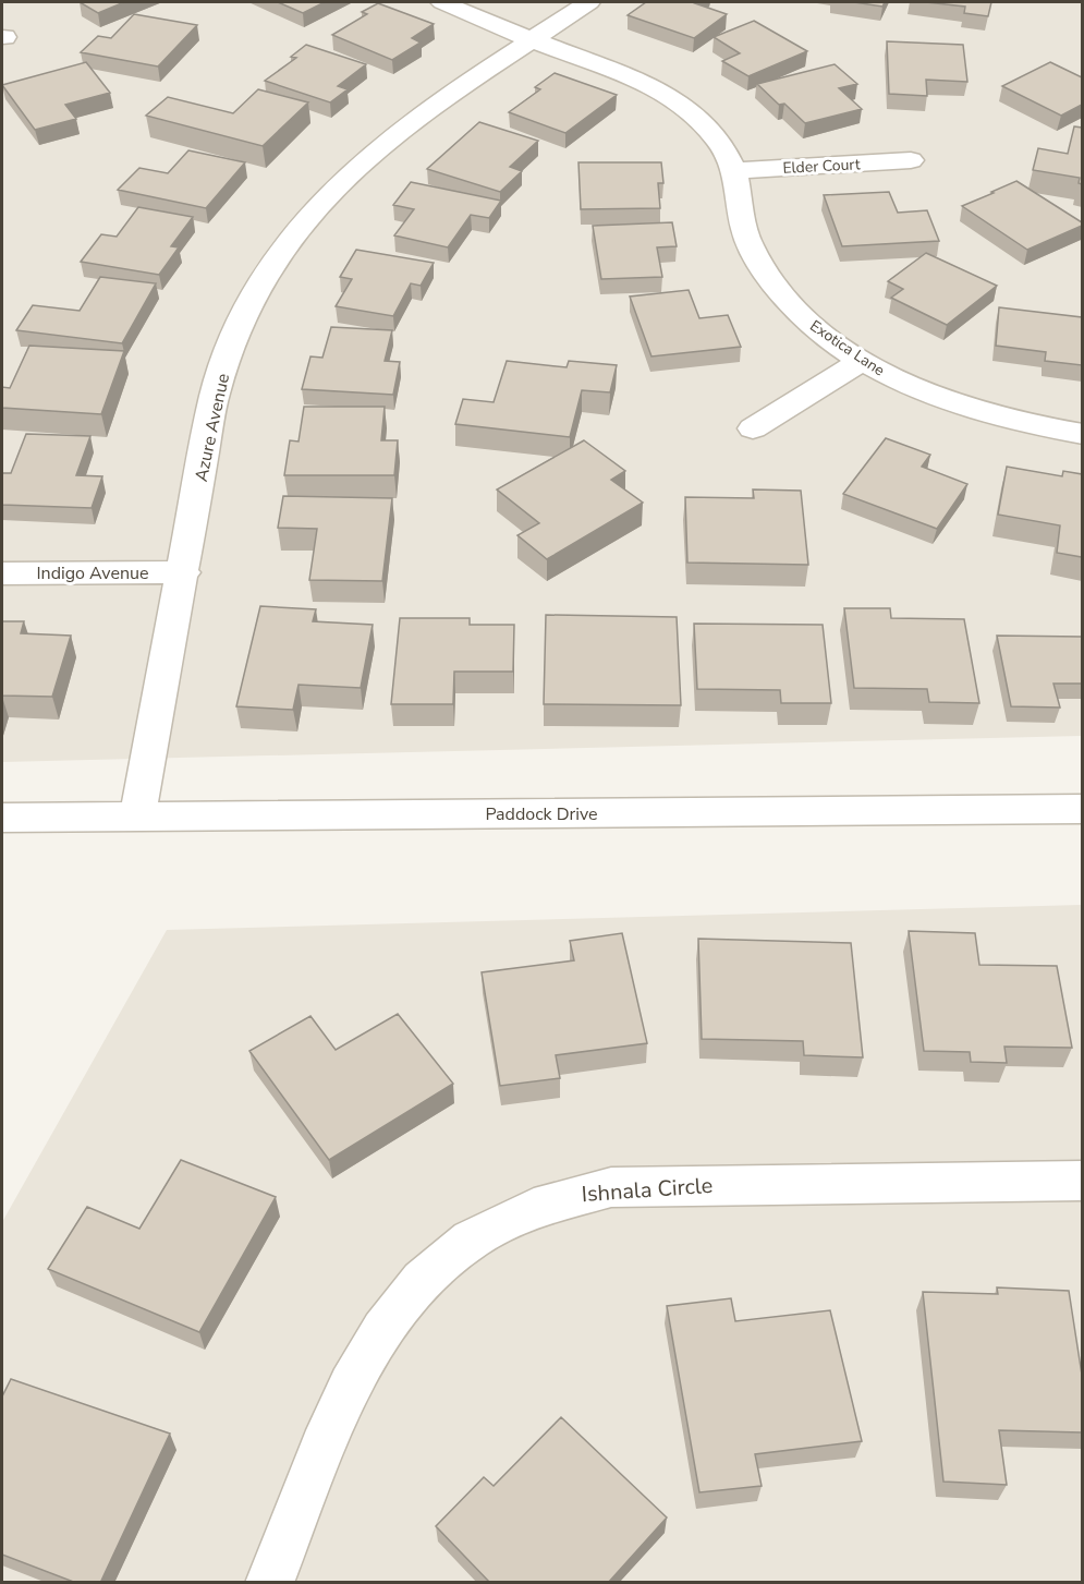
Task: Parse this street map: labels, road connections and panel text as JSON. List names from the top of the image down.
{
  "streets": {
    "street": [
      "Elder Court",
      "Exotica Lane",
      "Azure Avenue",
      "Indigo Avenue",
      "Paddock Drive",
      "Ishnala Circle"
    ]
  },
  "crossings": [
    ["Elder Court", "Exotica Lane"],
    ["Exotica Lane", "Azure Avenue"],
    ["Azure Avenue", "Indigo Avenue"],
    ["Azure Avenue", "Paddock Drive"]
  ]
}
